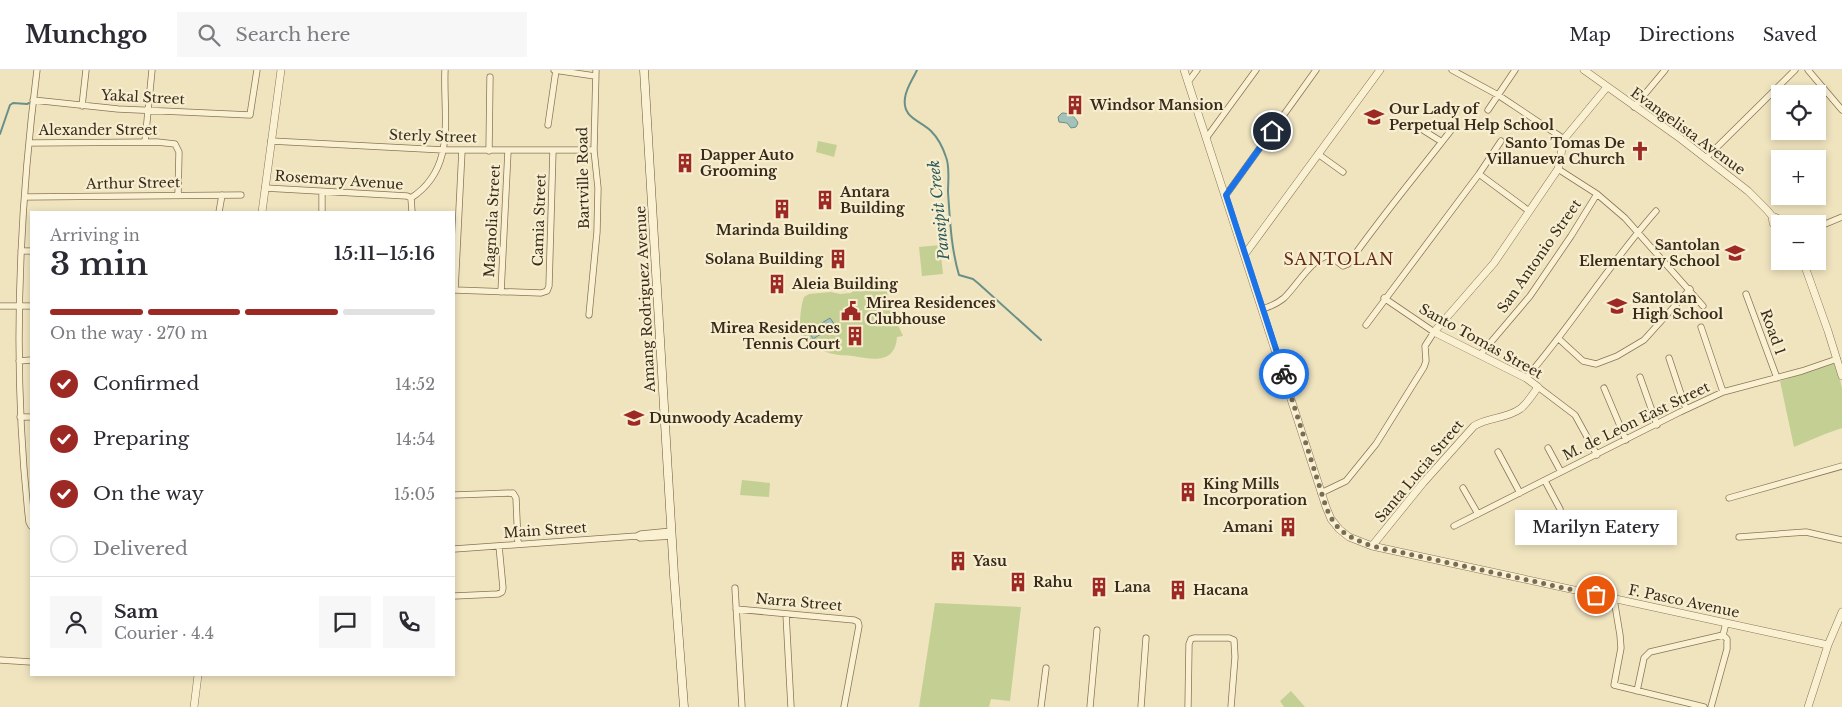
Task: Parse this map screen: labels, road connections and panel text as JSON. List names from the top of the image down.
{
  "streets": {
    "main road": ["Amang Rodriguez Avenue"],
    "street": [
      "Yakal Street",
      "Alexander Street",
      "Evangelista Avenue",
      "Sterly Street",
      "Bartville Road",
      "Rosemary Avenue",
      "Arthur Street",
      "Camia Street",
      "Magnolia Street",
      "San Antonio Street",
      "Road 1",
      "Santo Tomas Street",
      "M. de Leon East Street",
      "Santa Lucia Street",
      "Main Street",
      "F. Pasco Avenue",
      "Narra Street"
    ]
  },
  "crossings": [
    ["Alexander Street", "Arthur Street"],
    ["Sterly Street", "Bartville Road"],
    ["Sterly Street", "Camia Street"],
    ["Sterly Street", "Magnolia Street"],
    ["Camia Street", "Magnolia Street"],
    ["San Antonio Street", "Santo Tomas Street"],
    ["Amang Rodriguez Avenue", "Main Street"],
    ["Road 1", "M. de Leon East Street"],
    ["Santo Tomas Street", "M. de Leon East Street"],
    ["Santo Tomas Street", "Santa Lucia Street"],
    ["Santa Lucia Street", "F. Pasco Avenue"]
  ],
  "districts": ["SANTOLAN"],
  "water": ["Pansipit Creek"],
  "places": {
    "building": [
      "Windsor Mansion",
      "Dapper Auto Grooming",
      "Antara Building",
      "Marinda Building",
      "Solana Building",
      "Aleia Building",
      "Mirea Residences Tennis Court",
      "King Mills Incorporation",
      "Amani",
      "Yasu",
      "Rahu",
      "Lana",
      "Hacana"
    ],
    "school or university": [
      "Our Lady of Perpetual Help School",
      "Santolan Elementary School",
      "Santolan High School",
      "Dunwoody Academy"
    ],
    "church": ["Santo Tomas De Villanueva Church"],
    "public building": ["Mirea Residences Clubhouse"],
    "other": ["Marilyn Eatery"]
  },
  "page": {
    "header": "Munchgo",
    "search": "Search here",
    "nav": ["Map", "Directions", "Saved"],
    "map_buttons": ["+", "−"],
    "heading": ["3 min", "Arriving in", "15:11–15:16"],
    "panel": ["Sam", "Courier · 4.4"],
    "bar": "On the way · 270 m",
    "list": [
      ["Confirmed", "14:52"],
      ["Preparing", "14:54"],
      ["On the way", "15:05"],
      "Delivered"
    ],
    "bubble": "Marilyn Eatery"
  }
}
